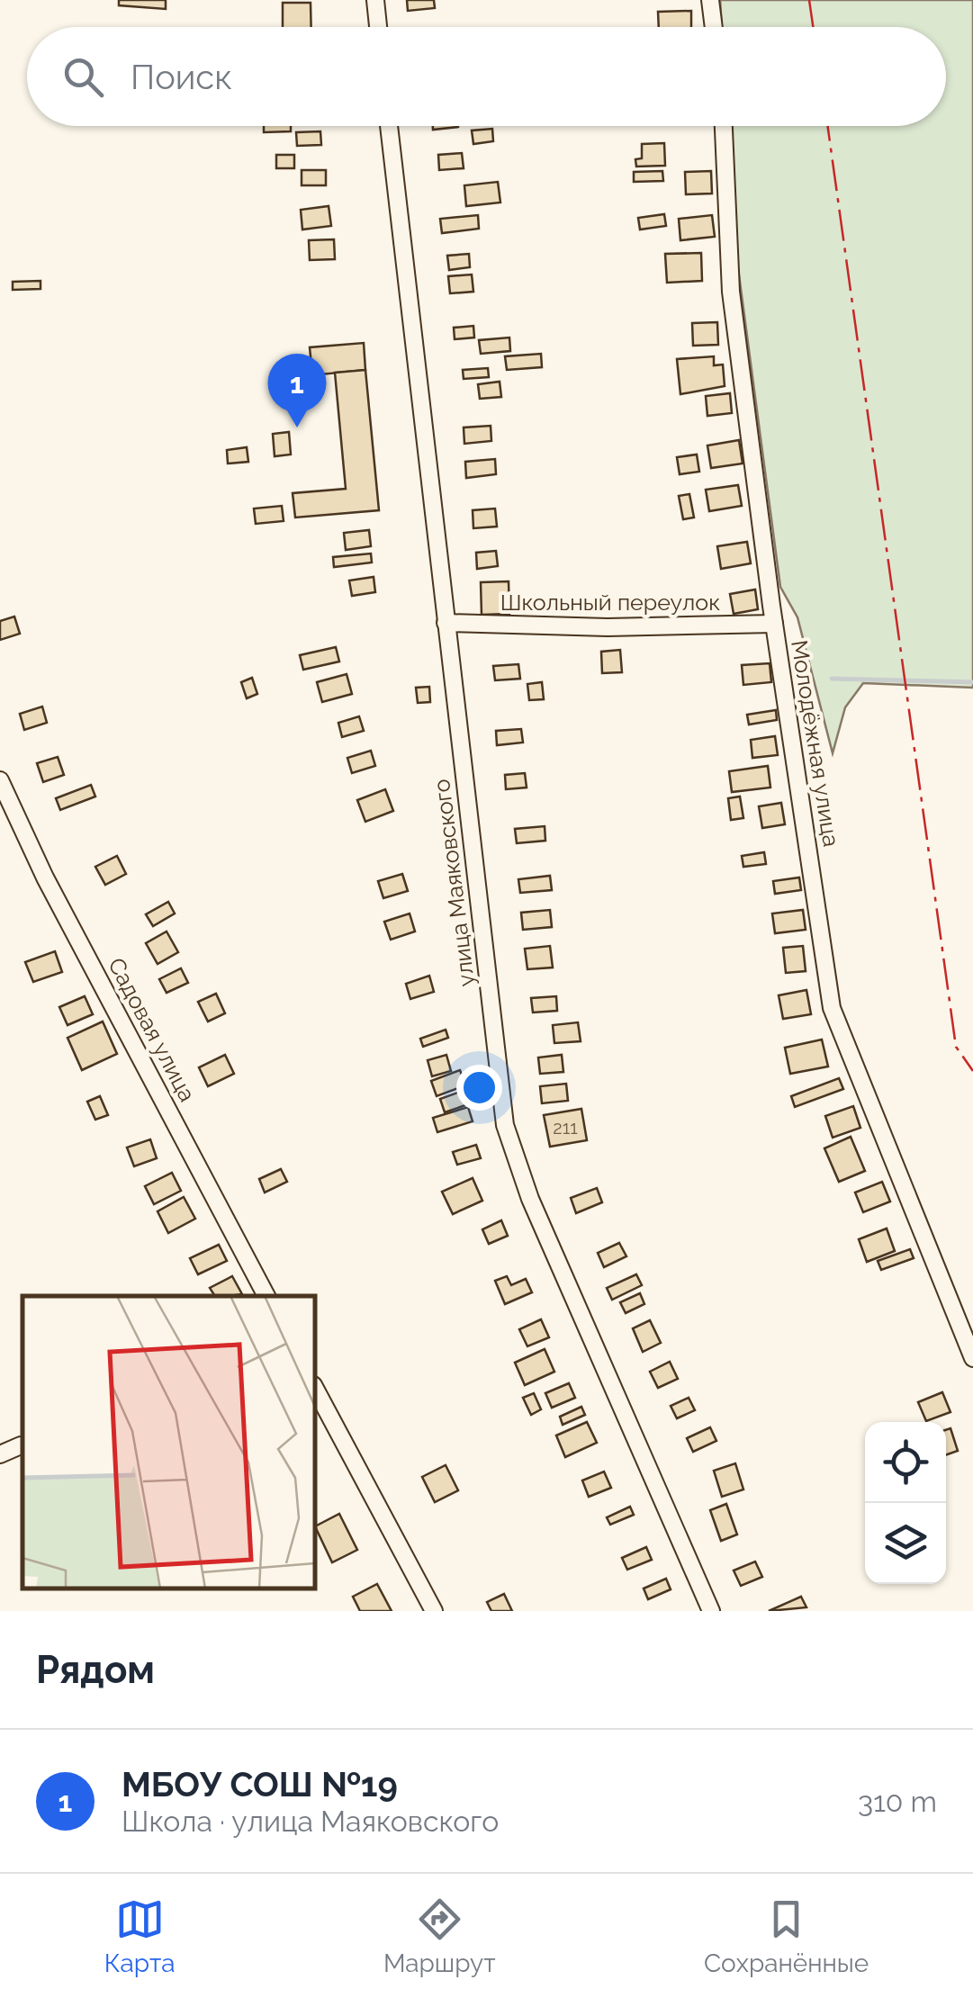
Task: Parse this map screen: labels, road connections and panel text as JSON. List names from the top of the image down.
{
  "streets": {
    "street": [
      "Школьный переулок",
      "Молодёжная улица",
      "улица Маяковского",
      "Садовая улица"
    ]
  },
  "crossings": [
    ["Школьный переулок", "Молодёжная улица"],
    ["Школьный переулок", "улица Маяковского"]
  ],
  "house_numbers": ["211"],
  "page": {
    "search": "Поиск",
    "pins": "1",
    "heading": "Рядом",
    "list": [
      {
        "mark": "1",
        "name": "МБОУ СОШ №19",
        "note": "Школа · улица Маяковского",
        "value": "310 m"
      }
    ],
    "nav": ["Карта", "Маршрут", "Сохранённые"]
  }
}
